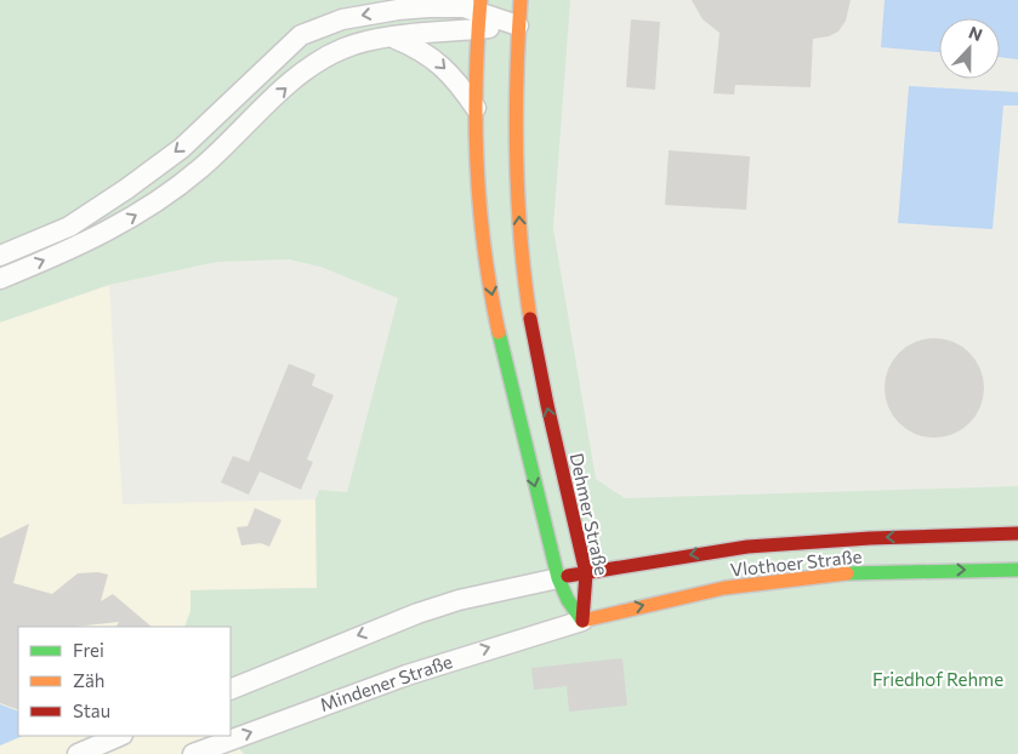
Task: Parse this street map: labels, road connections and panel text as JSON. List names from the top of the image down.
{
  "streets": {
    "main road": ["Dehmer Straße", "Vlothoer Straße"],
    "street": ["Mindener Straße"]
  },
  "crossings": [
    ["Dehmer Straße", "Vlothoer Straße"],
    ["Dehmer Straße", "Mindener Straße"],
    ["Vlothoer Straße", "Mindener Straße"]
  ],
  "parks": ["Friedhof Rehme"],
  "legend": ["Frei", "Zäh", "Stau"],
  "north": "top"
}
